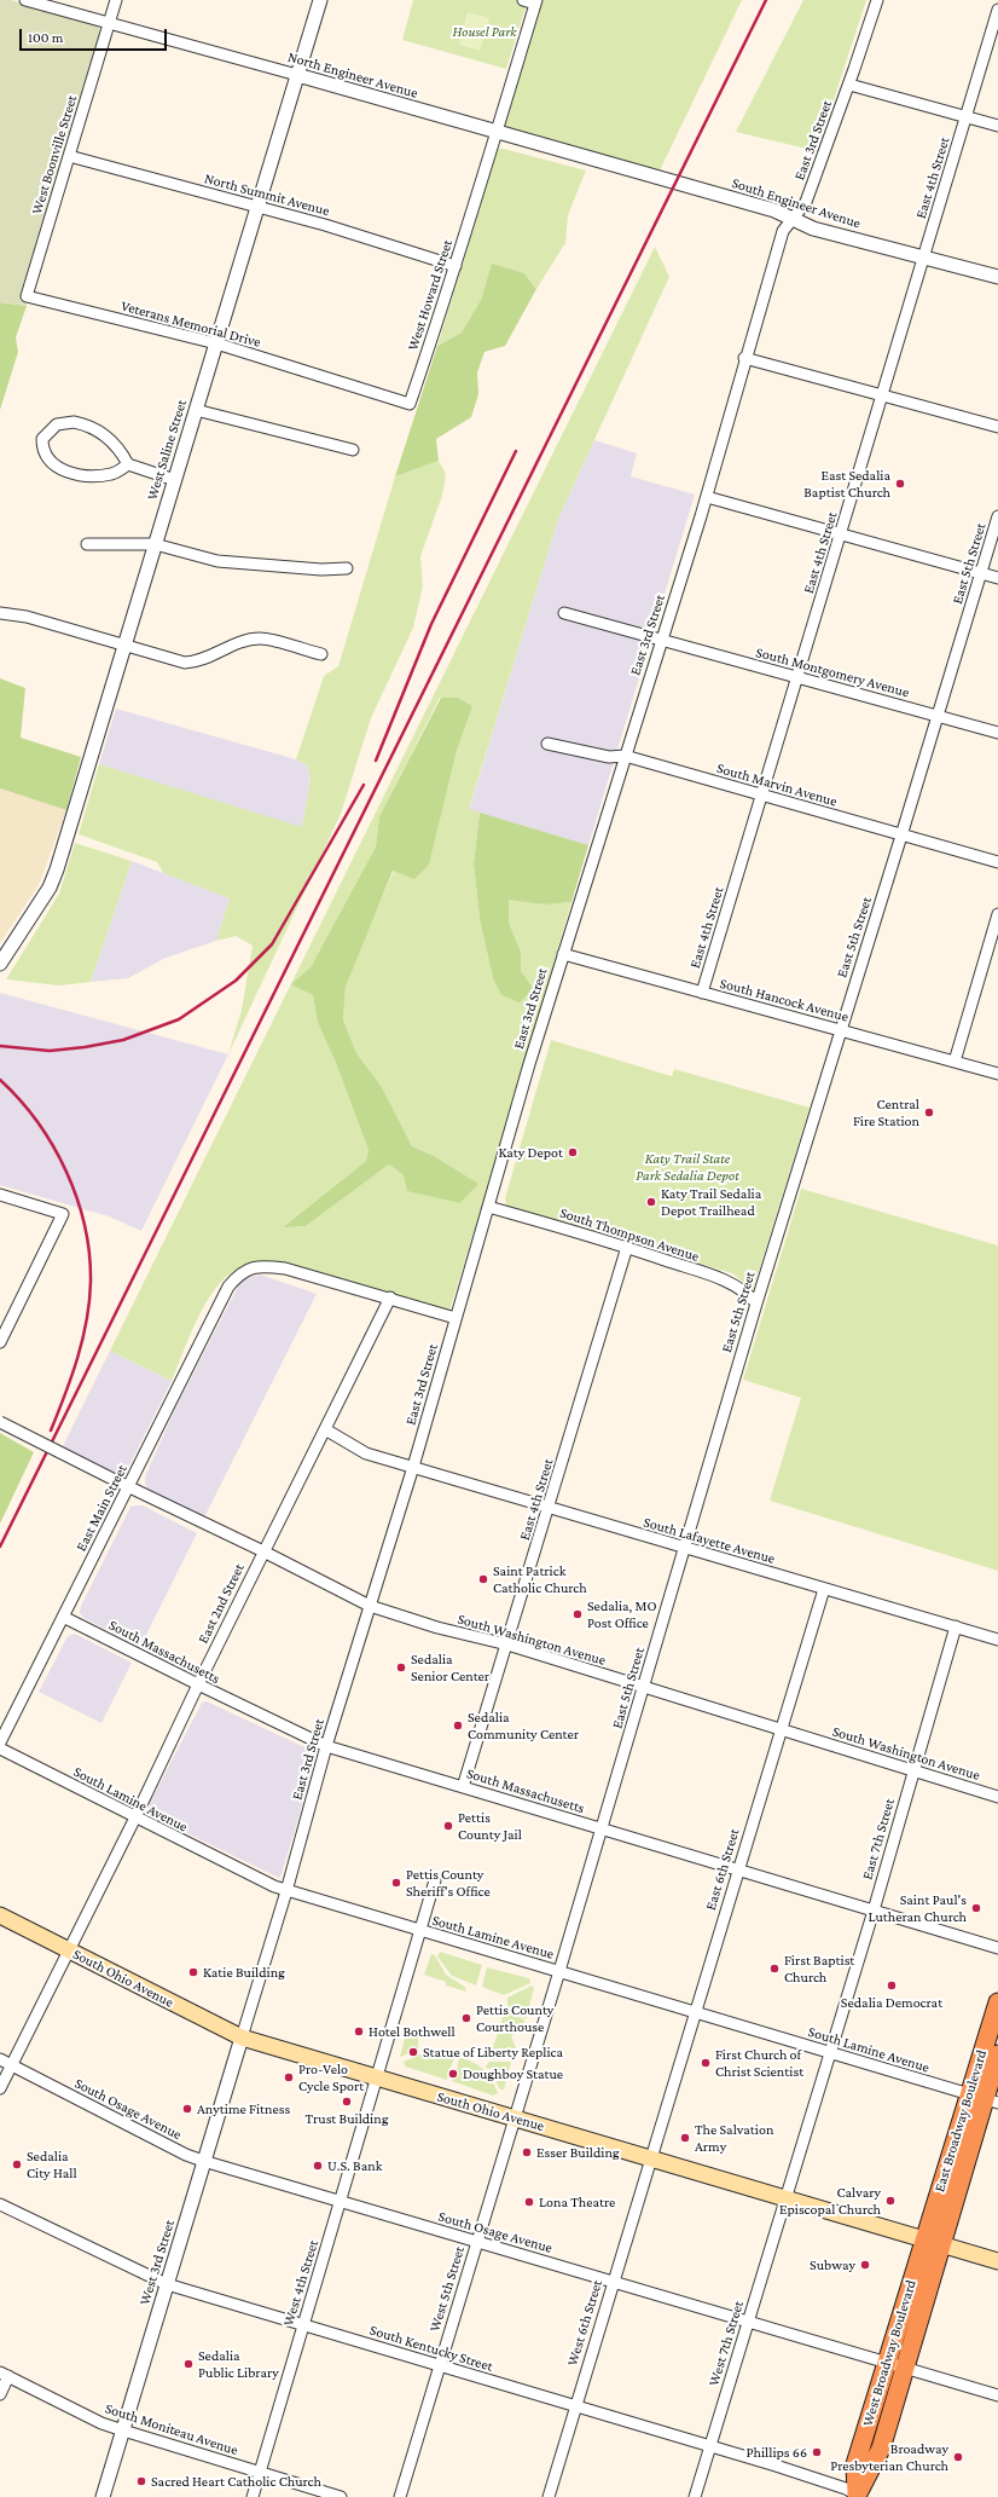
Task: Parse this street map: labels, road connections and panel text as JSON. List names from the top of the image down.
{
  "streets": {
    "highway": ["East Broadway Boulevard", "West Broadway Boulevard"],
    "main road": ["South Ohio Avenue"],
    "street": [
      "North Engineer Avenue",
      "East 3rd Street",
      "West Boonville Street",
      "East 4th Street",
      "North Summit Avenue",
      "South Engineer Avenue",
      "West Howard Street",
      "Veterans Memorial Drive",
      "West Saline Street",
      "East 5th Street",
      "South Montgomery Avenue",
      "South Marvin Avenue",
      "South Hancock Avenue",
      "South Thompson Avenue",
      "East Main Street",
      "South Lafayette Avenue",
      "East 2nd Street",
      "South Washington Avenue",
      "South Massachusetts",
      "South Lamine Avenue",
      "East 7th Street",
      "East 6th Street",
      "South Osage Avenue",
      "West 3rd Street",
      "West 4th Street",
      "West 5th Street",
      "West 6th Street",
      "West 7th Street",
      "South Kentucky Street",
      "South Moniteau Avenue"
    ]
  },
  "crossings": [
    ["North Engineer Avenue", "West Boonville Street"],
    ["North Engineer Avenue", "South Engineer Avenue"],
    ["North Engineer Avenue", "West Howard Street"],
    ["North Engineer Avenue", "West Saline Street"],
    ["East 3rd Street", "South Engineer Avenue"],
    ["East 3rd Street", "South Montgomery Avenue"],
    ["East 3rd Street", "South Marvin Avenue"],
    ["East 3rd Street", "South Hancock Avenue"],
    ["East 3rd Street", "South Thompson Avenue"],
    ["East 3rd Street", "South Lafayette Avenue"],
    ["East 3rd Street", "South Washington Avenue"],
    ["East 3rd Street", "South Massachusetts"],
    ["East 3rd Street", "South Lamine Avenue"],
    ["East 3rd Street", "South Ohio Avenue"],
    ["East 3rd Street", "West 3rd Street"],
    ["West Boonville Street", "North Summit Avenue"],
    ["West Boonville Street", "Veterans Memorial Drive"],
    ["East 4th Street", "South Engineer Avenue"],
    ["East 4th Street", "South Montgomery Avenue"],
    ["East 4th Street", "South Marvin Avenue"],
    ["East 4th Street", "South Hancock Avenue"],
    ["East 4th Street", "South Thompson Avenue"],
    ["East 4th Street", "South Lafayette Avenue"],
    ["East 4th Street", "South Washington Avenue"],
    ["East 4th Street", "South Massachusetts"],
    ["North Summit Avenue", "West Howard Street"],
    ["North Summit Avenue", "West Saline Street"],
    ["West Howard Street", "Veterans Memorial Drive"],
    ["Veterans Memorial Drive", "West Saline Street"],
    ["East 5th Street", "South Montgomery Avenue"],
    ["East 5th Street", "South Marvin Avenue"],
    ["East 5th Street", "South Hancock Avenue"],
    ["East 5th Street", "South Thompson Avenue"],
    ["East 5th Street", "South Lafayette Avenue"],
    ["East 5th Street", "South Washington Avenue"],
    ["East 5th Street", "South Massachusetts"],
    ["East 5th Street", "South Lamine Avenue"],
    ["East 5th Street", "South Ohio Avenue"],
    ["East 5th Street", "West 5th Street"],
    ["East Main Street", "East 2nd Street"],
    ["East Main Street", "South Washington Avenue"],
    ["East Main Street", "South Massachusetts"],
    ["South Lafayette Avenue", "East 2nd Street"],
    ["South Lafayette Avenue", "East 7th Street"],
    ["South Lafayette Avenue", "East 6th Street"],
    ["East 2nd Street", "South Washington Avenue"],
    ["East 2nd Street", "South Massachusetts"],
    ["East 2nd Street", "South Lamine Avenue"],
    ["East 2nd Street", "South Ohio Avenue"],
    ["East 2nd Street", "South Osage Avenue"],
    ["South Washington Avenue", "East 7th Street"],
    ["South Washington Avenue", "East 6th Street"],
    ["South Massachusetts", "East 7th Street"],
    ["South Massachusetts", "East 6th Street"],
    ["South Lamine Avenue", "East 7th Street"],
    ["South Lamine Avenue", "East 6th Street"],
    ["South Lamine Avenue", "East Broadway Boulevard"],
    ["East 7th Street", "South Ohio Avenue"],
    ["East 7th Street", "West 7th Street"],
    ["East 6th Street", "South Ohio Avenue"],
    ["East 6th Street", "West 6th Street"],
    ["South Ohio Avenue", "East Broadway Boulevard"],
    ["South Ohio Avenue", "West 3rd Street"],
    ["South Ohio Avenue", "West 4th Street"],
    ["South Ohio Avenue", "West 5th Street"],
    ["South Ohio Avenue", "West 6th Street"],
    ["South Ohio Avenue", "West 7th Street"],
    ["South Ohio Avenue", "West Broadway Boulevard"],
    ["South Osage Avenue", "West 3rd Street"],
    ["South Osage Avenue", "West 4th Street"],
    ["South Osage Avenue", "West 5th Street"],
    ["South Osage Avenue", "West 6th Street"],
    ["South Osage Avenue", "West 7th Street"],
    ["South Osage Avenue", "West Broadway Boulevard"],
    ["East Broadway Boulevard", "West Broadway Boulevard"],
    ["West 3rd Street", "South Kentucky Street"],
    ["West 3rd Street", "South Moniteau Avenue"],
    ["West 4th Street", "South Kentucky Street"],
    ["West 4th Street", "South Moniteau Avenue"],
    ["West 5th Street", "South Kentucky Street"],
    ["West 6th Street", "South Kentucky Street"],
    ["West 7th Street", "South Kentucky Street"],
    ["South Kentucky Street", "West Broadway Boulevard"]
  ],
  "parks": ["Housel Park", "Katy Trail State Park Sedalia Depot"],
  "places": [
    "East Sedalia Baptist Church",
    "Central Fire Station",
    "Katy Depot",
    "Katy Trail Sedalia Depot Trailhead",
    "Saint Patrick Catholic Church",
    "Sedalia, MO Post Office",
    "Sedalia Senior Center",
    "Sedalia Community Center",
    "Pettis County Jail",
    "Pettis County Sheriff's Office",
    "Saint Paul's Lutheran Church",
    "First Baptist Church",
    "Katie Building",
    "Sedalia Democrat",
    "Pettis County Courthouse",
    "Hotel Bothwell",
    "Statue of Liberty Replica",
    "First Church of Christ Scientist",
    "Doughboy Statue",
    "Pro-Velo Cycle Sport",
    "Trust Building",
    "Anytime Fitness",
    "The Salvation Army",
    "Esser Building",
    "Sedalia City Hall",
    "U.S. Bank",
    "Calvary Episcopal Church",
    "Lona Theatre",
    "Subway",
    "Sedalia Public Library",
    "Phillips 66",
    "Broadway Presbyterian Church",
    "Sacred Heart Catholic Church"
  ],
  "scale_bar": "100 m"
}
